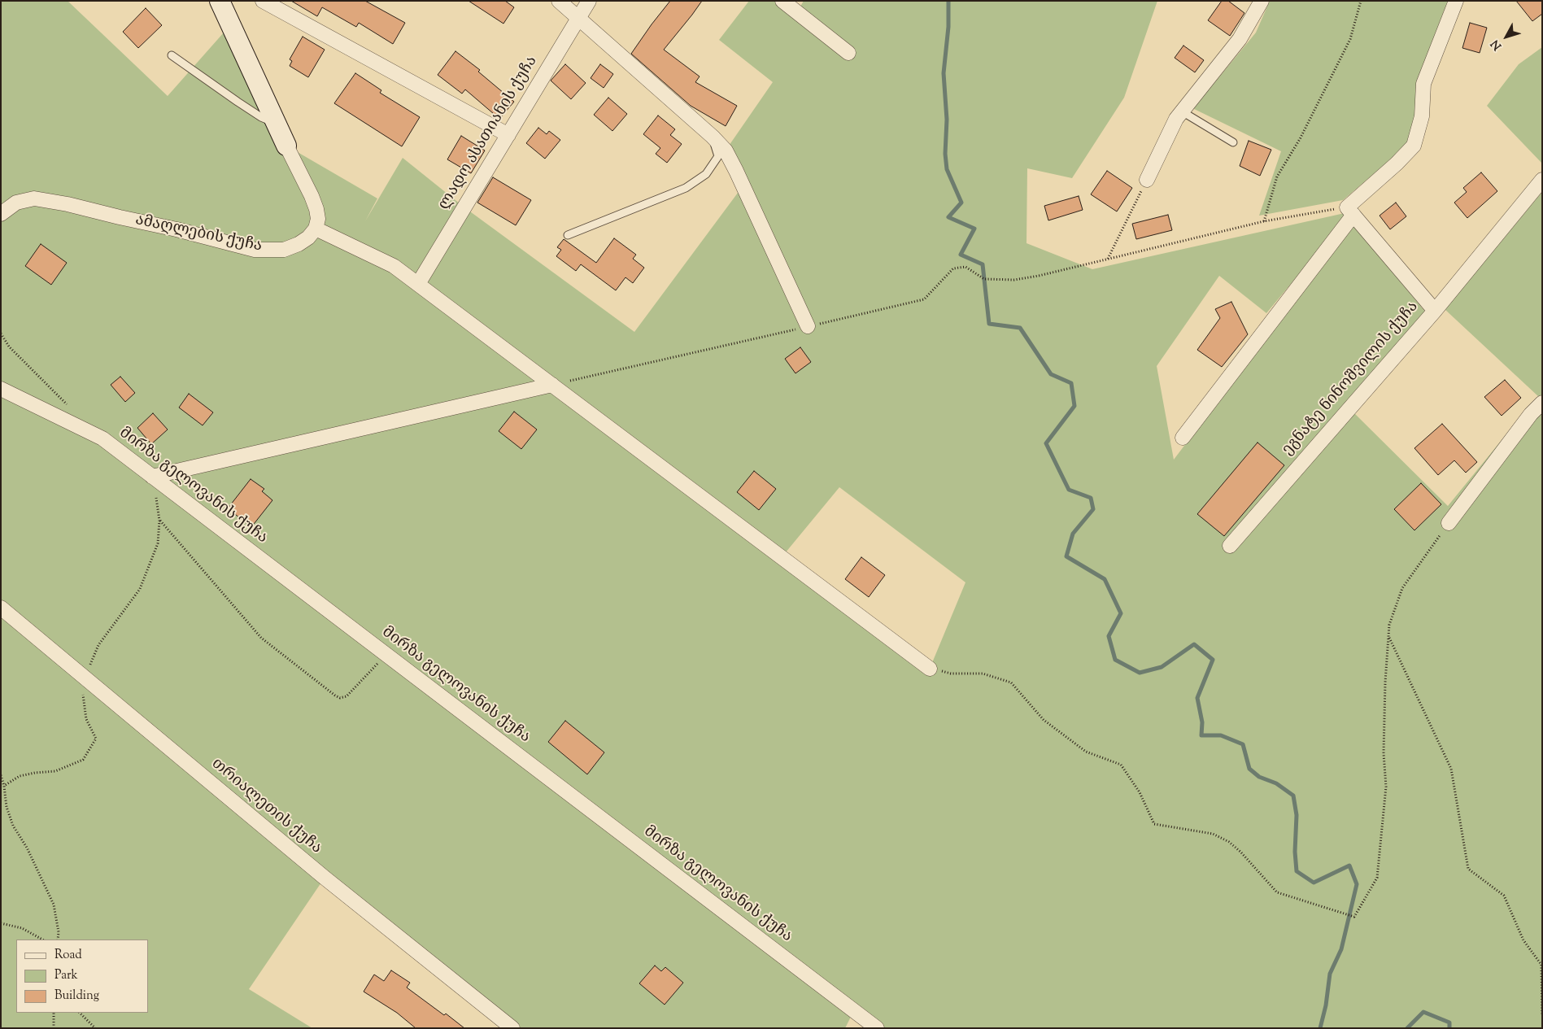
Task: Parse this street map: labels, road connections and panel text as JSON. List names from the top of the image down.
{
  "streets": {
    "street": [
      "ლადო ასათიანის ქუჩა",
      "ამაღლების ქუჩა",
      "ეგნატე ნინოშვილის ქუჩა",
      "მირზა გელოვანის ქუჩა",
      "თრიალეთის ქუჩა"
    ]
  },
  "legend": ["Road", "Park", "Building"],
  "north": "bottom left"
}
